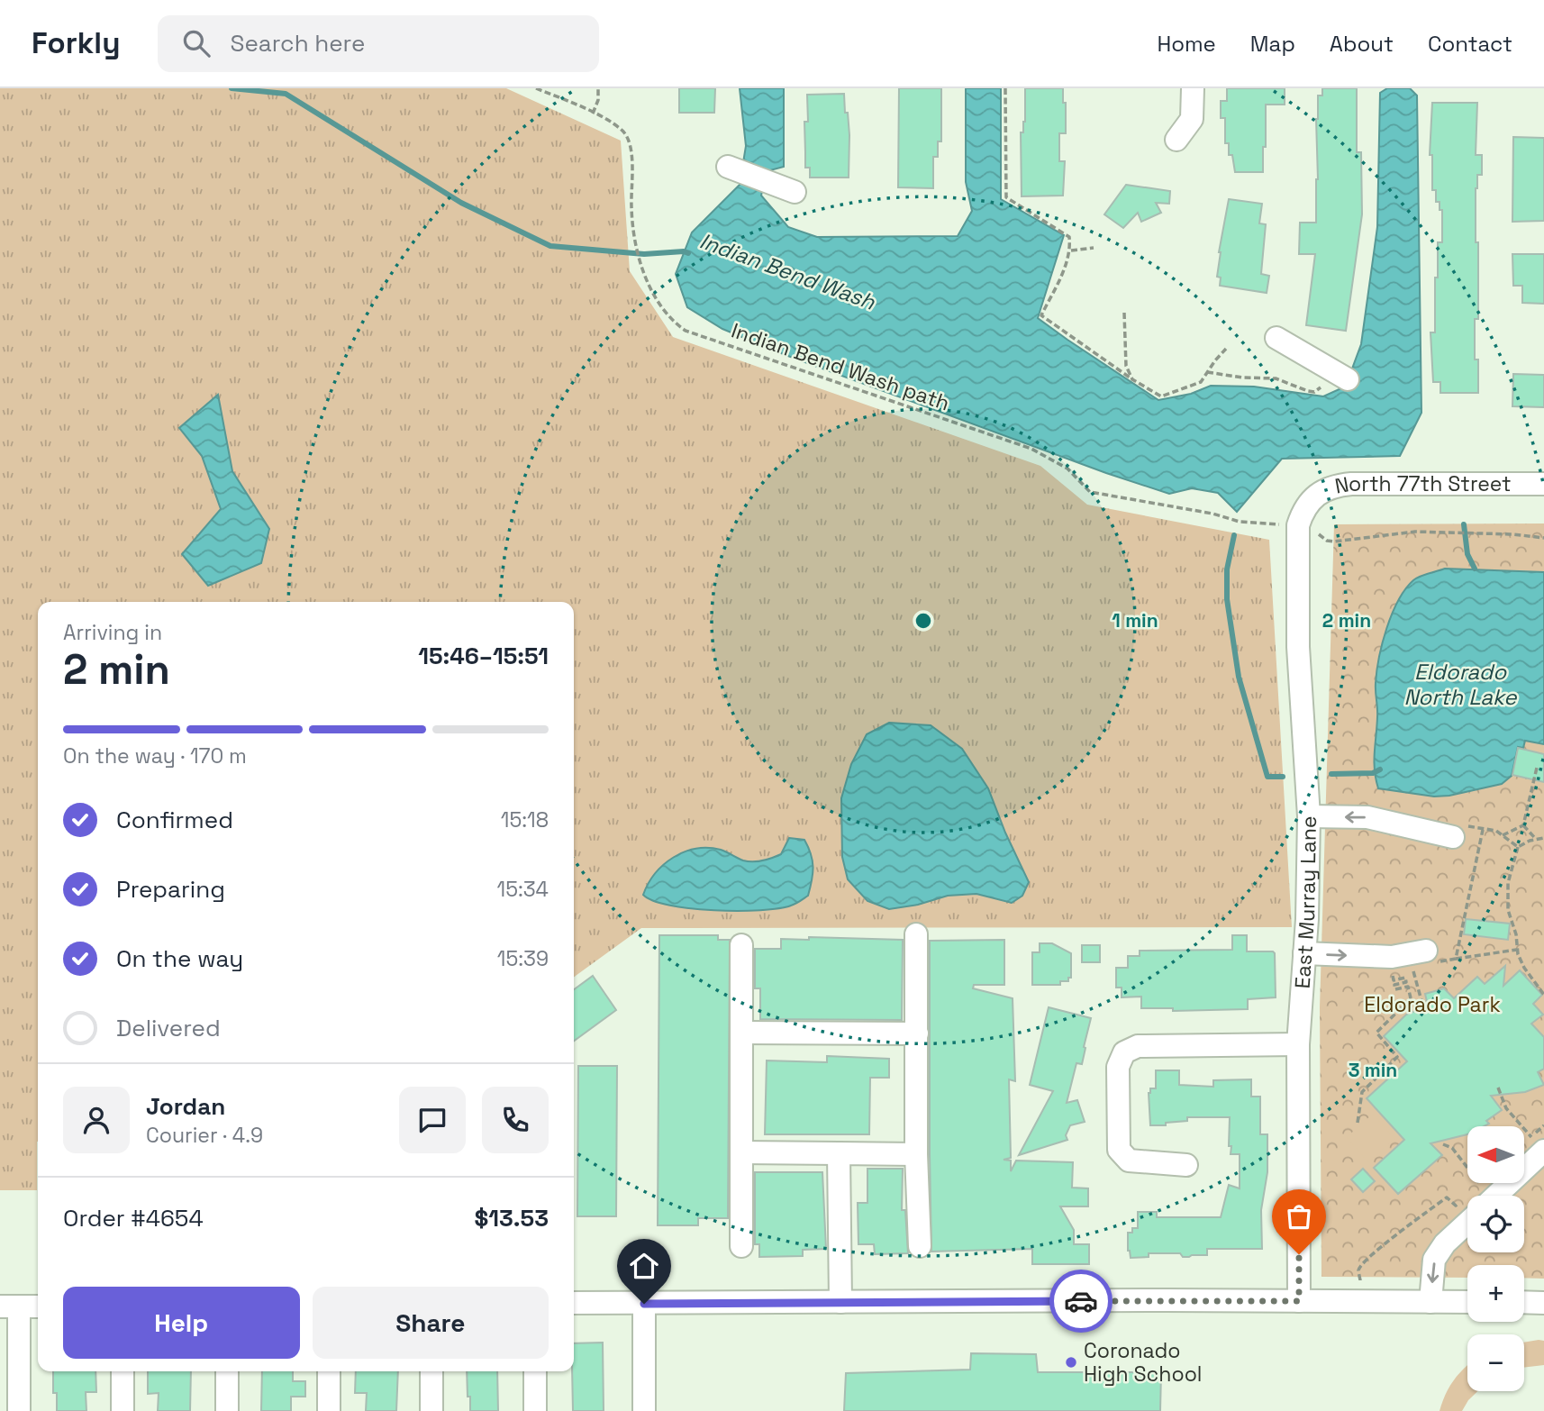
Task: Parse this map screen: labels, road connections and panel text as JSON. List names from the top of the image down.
{
  "streets": {
    "street": ["North 77th Street", "East Murray Lane"],
    "path": ["Indian Bend Wash path"]
  },
  "crossings": [
    ["North 77th Street", "East Murray Lane"]
  ],
  "water": ["Indian Bend Wash", "Eldorado North Lake"],
  "parks": ["Eldorado Park"],
  "places": ["Coronado High School"],
  "north": "left",
  "page": {
    "header": "Forkly",
    "search": "Search here",
    "nav": [
      "Home",
      "Map",
      "About",
      "Contact"
    ],
    "heading": ["2 min", "Arriving in", "15:46–15:51"],
    "panel": [
      "Jordan",
      "Courier · 4.9",
      "Order #4654",
      "$13.53"
    ],
    "bar": "On the way · 170 m",
    "list": [
      ["Confirmed", "15:18"],
      ["Preparing", "15:34"],
      ["On the way", "15:39"],
      "Delivered"
    ],
    "map_buttons": ["+", "−"],
    "buttons": ["Help", "Share"]
  },
  "rings": ["1 min", "2 min", "3 min"]
}
